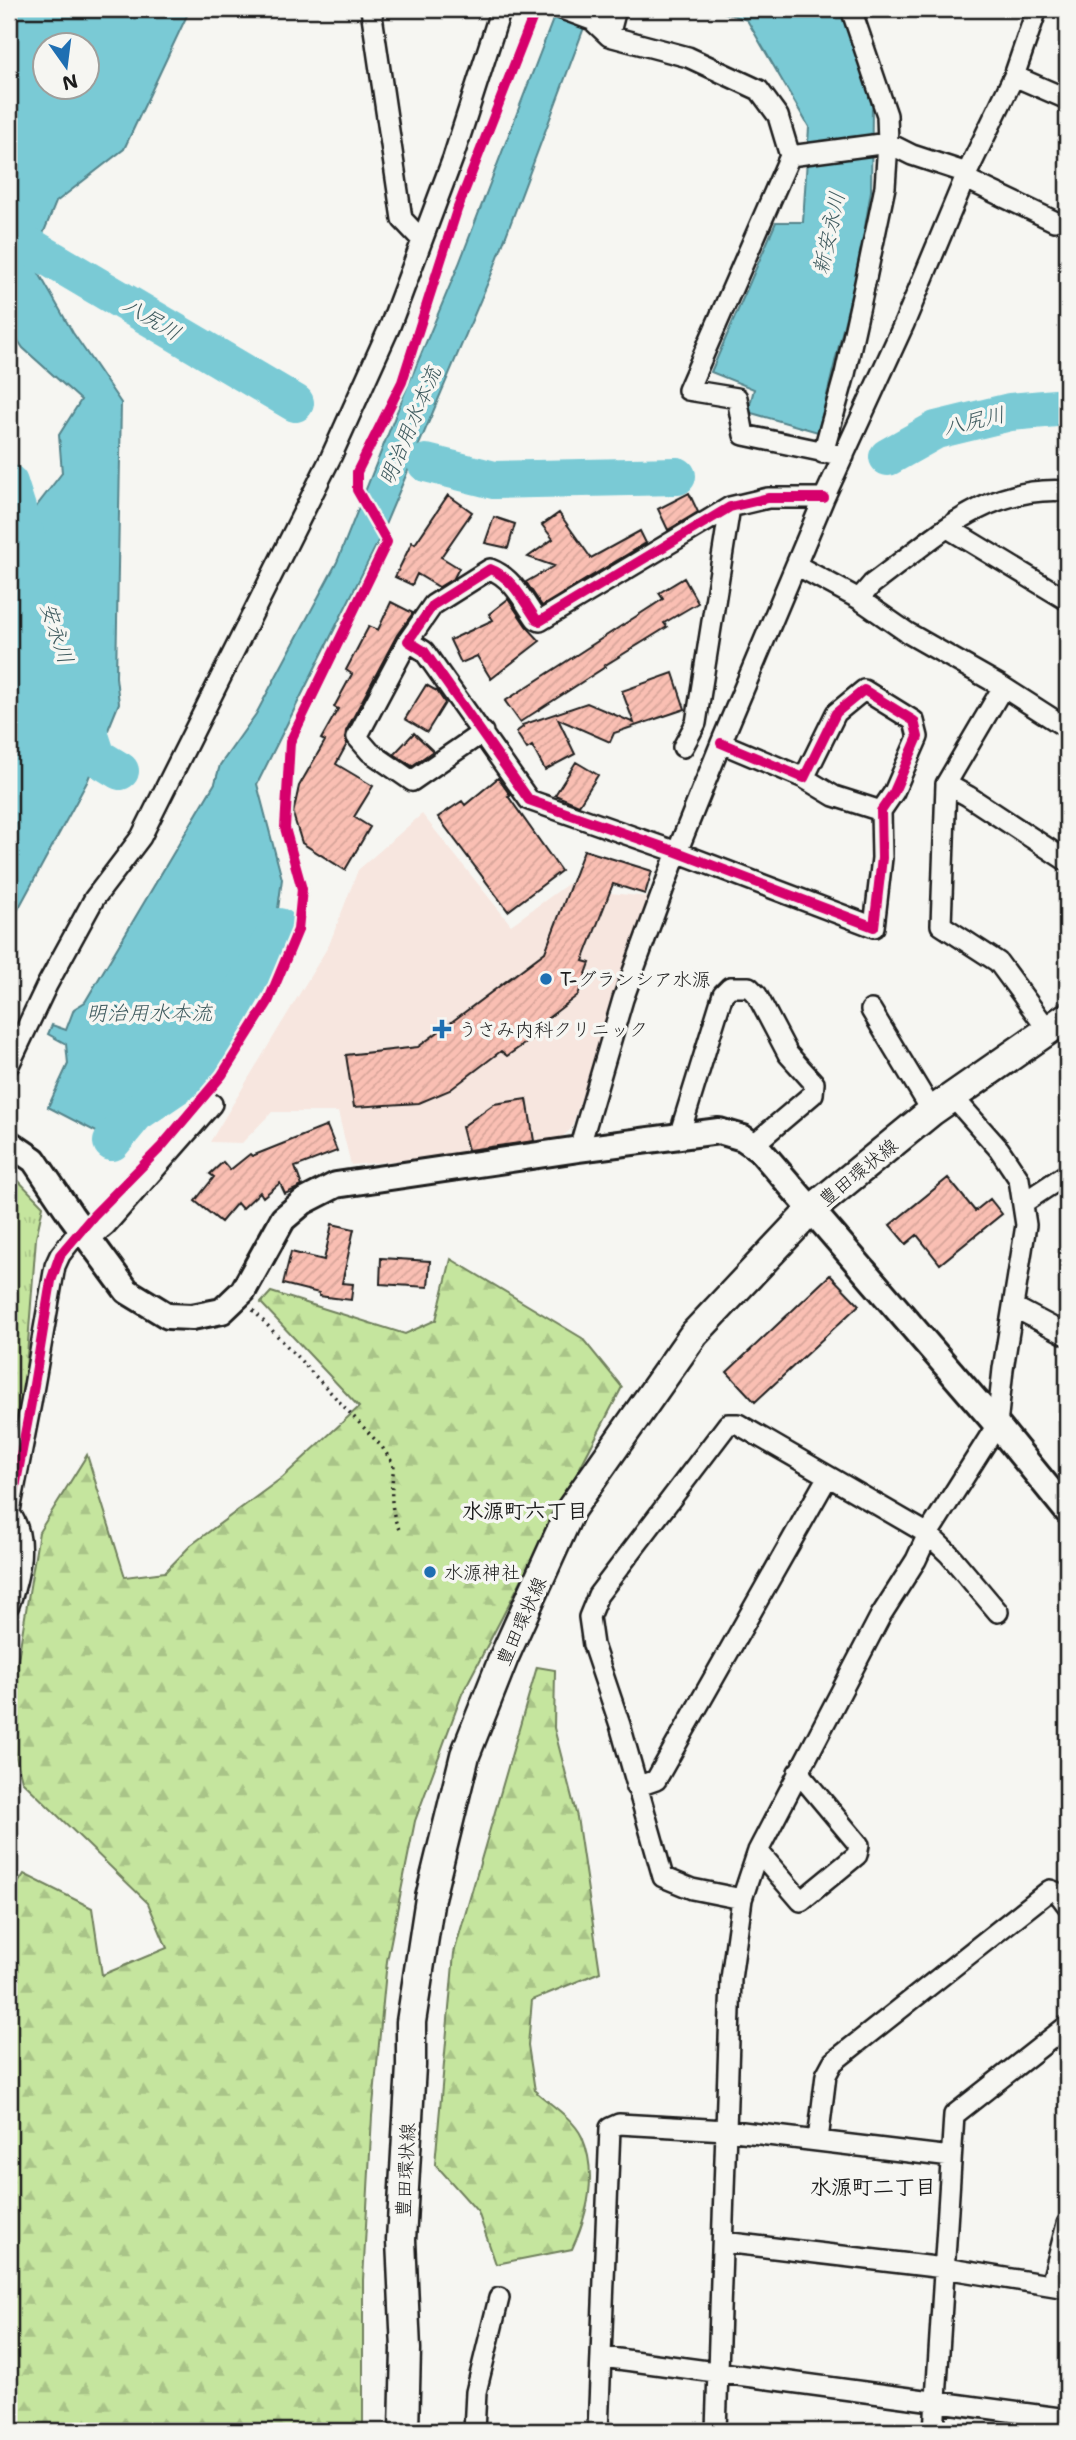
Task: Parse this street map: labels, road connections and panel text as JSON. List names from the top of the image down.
{
  "streets": {
    "main road": ["豊田環状線"]
  },
  "districts": ["水源町六丁目", "水源町二丁目"],
  "water": [
    "新安永川",
    "八尻川",
    "明治用水本流",
    "安永川"
  ],
  "places": {
    "other": ["T-グランシア水源", "水源神社"],
    "health": ["うさみ内科クリニック"]
  },
  "north": "bottom"
}
